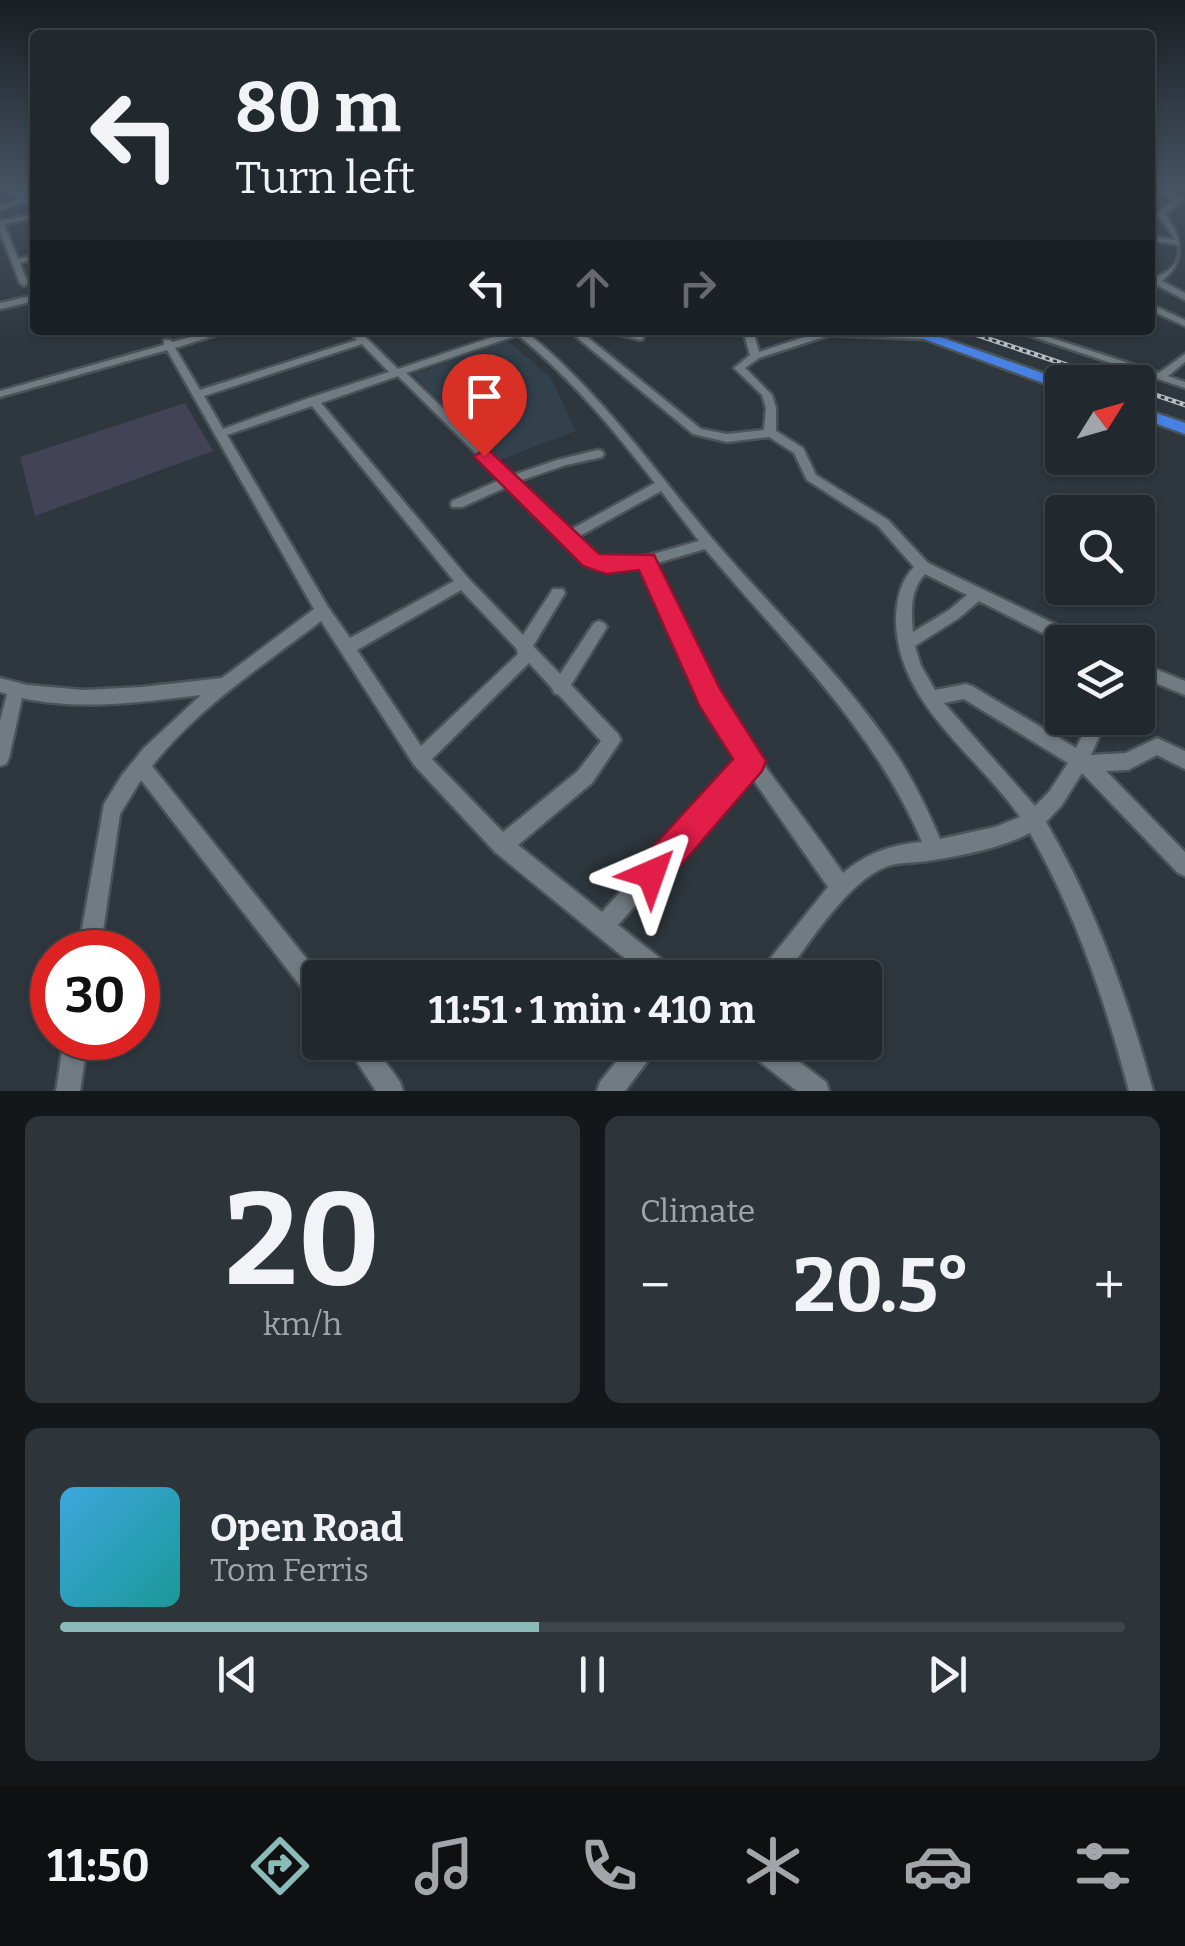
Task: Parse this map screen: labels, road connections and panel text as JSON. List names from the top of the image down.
{
  "north": "top right",
  "page": {
    "turn": ["80 m", "Turn left"],
    "limit": "30",
    "trip": "11:51 · 1 min · 410 m",
    "tile": [
      ["20", "km/h"],
      "Climate"
    ],
    "heat": ["−", "20.5°", "+"],
    "song": ["Open Road", "Tom Ferris"],
    "tabs": "11:50"
  }
}
